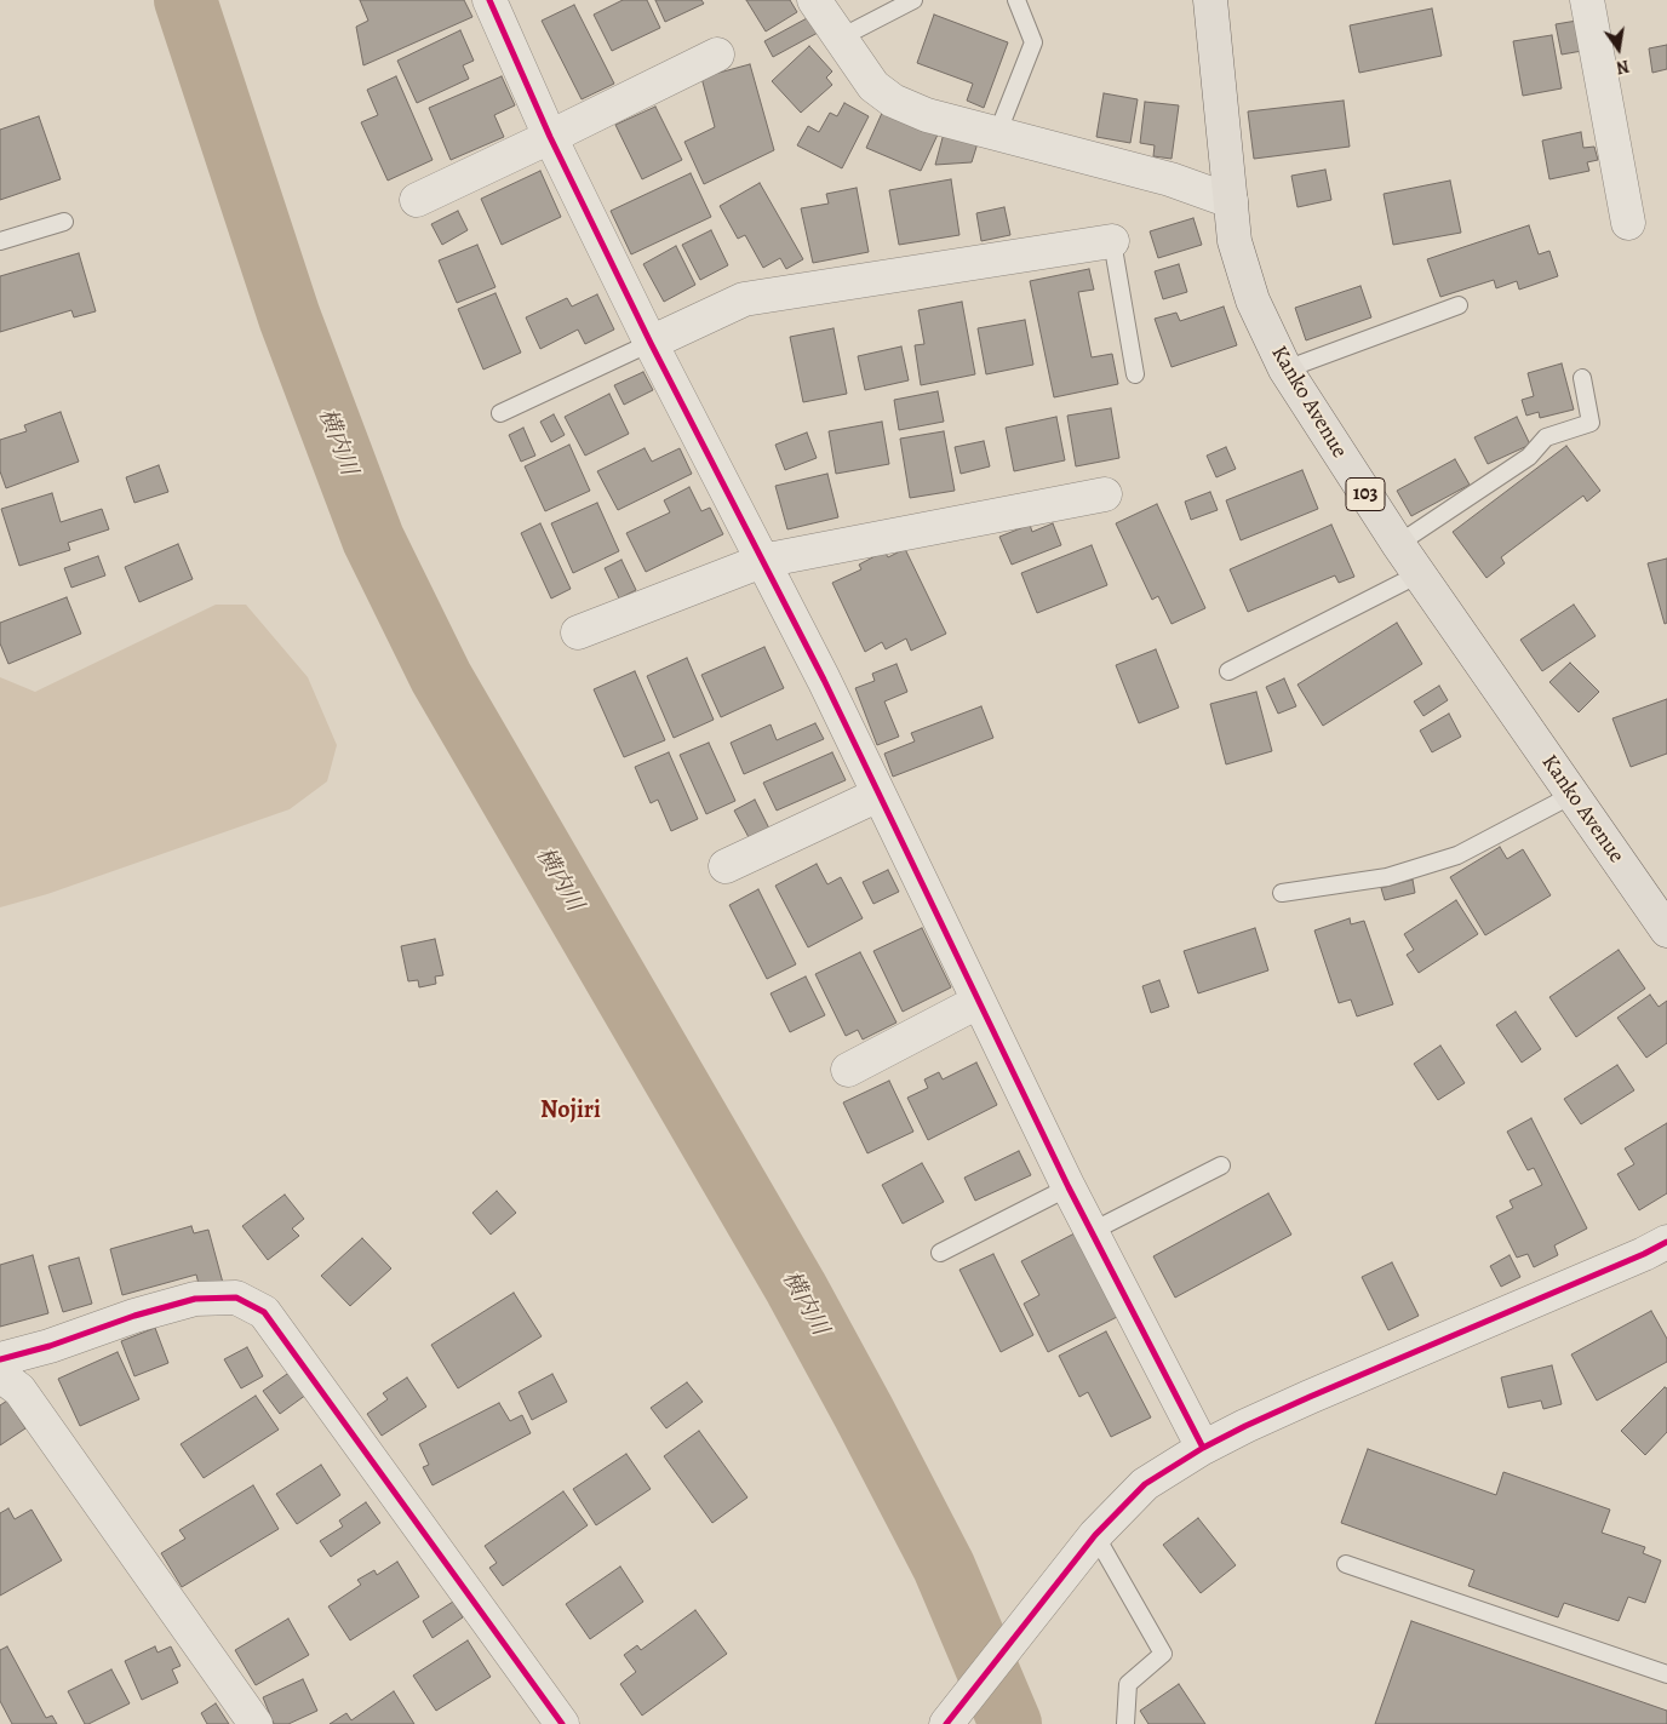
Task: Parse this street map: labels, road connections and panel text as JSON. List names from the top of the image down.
{
  "streets": {
    "highway": ["Kanko Avenue", "103"]
  },
  "districts": ["Nojiri"],
  "water": ["横内川"],
  "north": "bottom"
}
